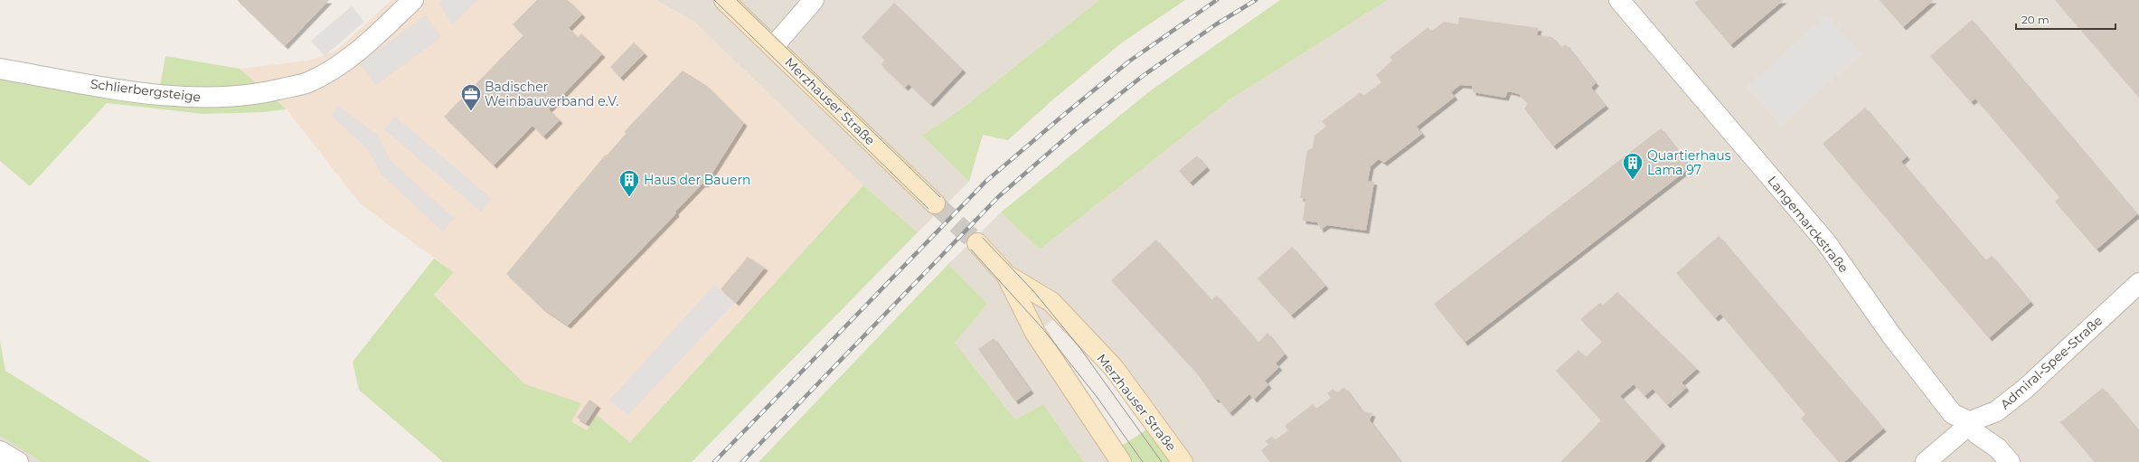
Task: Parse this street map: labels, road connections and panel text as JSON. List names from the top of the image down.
{
  "streets": {
    "main road": ["Merzhauser Straße"],
    "street": ["Schlierbergsteige", "Langemarckstraße", "Admiral-Spee-Straße"]
  },
  "crossings": [
    ["Langemarckstraße", "Admiral-Spee-Straße"]
  ],
  "places": {
    "office": ["Badischer Weinbauverband e.V."],
    "building": ["Quartierhaus Lama 97", "Haus der Bauern"]
  },
  "scale_bar": "20 m"
}
